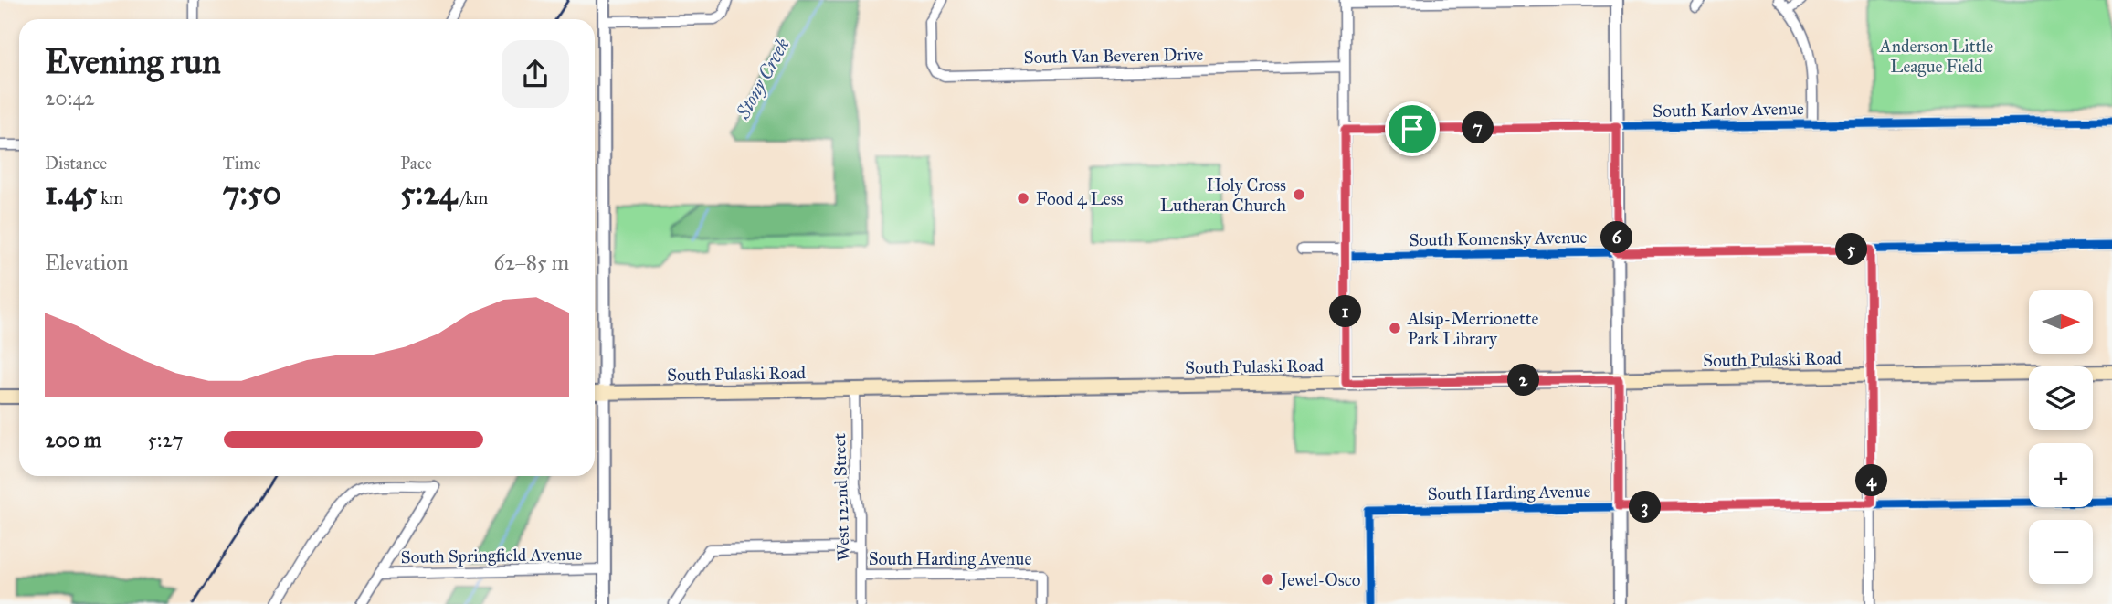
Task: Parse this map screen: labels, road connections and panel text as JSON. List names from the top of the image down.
{
  "streets": {
    "main road": ["South Pulaski Road"],
    "street": [
      "South Van Beveren Drive",
      "South Karlov Avenue",
      "South Komensky Avenue",
      "South Harding Avenue",
      "West 122nd Street",
      "South Springfield Avenue"
    ]
  },
  "crossings": [
    ["South Pulaski Road", "West 122nd Street"],
    ["South Harding Avenue", "West 122nd Street"]
  ],
  "water": ["Stony Creek"],
  "parks": ["Anderson Little League Field"],
  "places": [
    "Holy Cross Lutheran Church",
    "Food 4 Less",
    "Alsip-Merrionette Park Library",
    "Jewel-Osco"
  ],
  "north": "right",
  "page": {
    "heading": ["Evening run", "20:42"],
    "pins": [
      "7",
      "6",
      "5",
      "1",
      "2",
      "4",
      "3"
    ],
    "stats": [
      ["Distance", "1.45 km"],
      ["Time", "7:50"],
      ["Pace", "5:24 /km"]
    ],
    "chart": ["Elevation", "62–85 m"],
    "map_buttons": ["+", "−"],
    "list": [
      {
        "name": "200 m",
        "note": "5:27"
      }
    ]
  }
}
